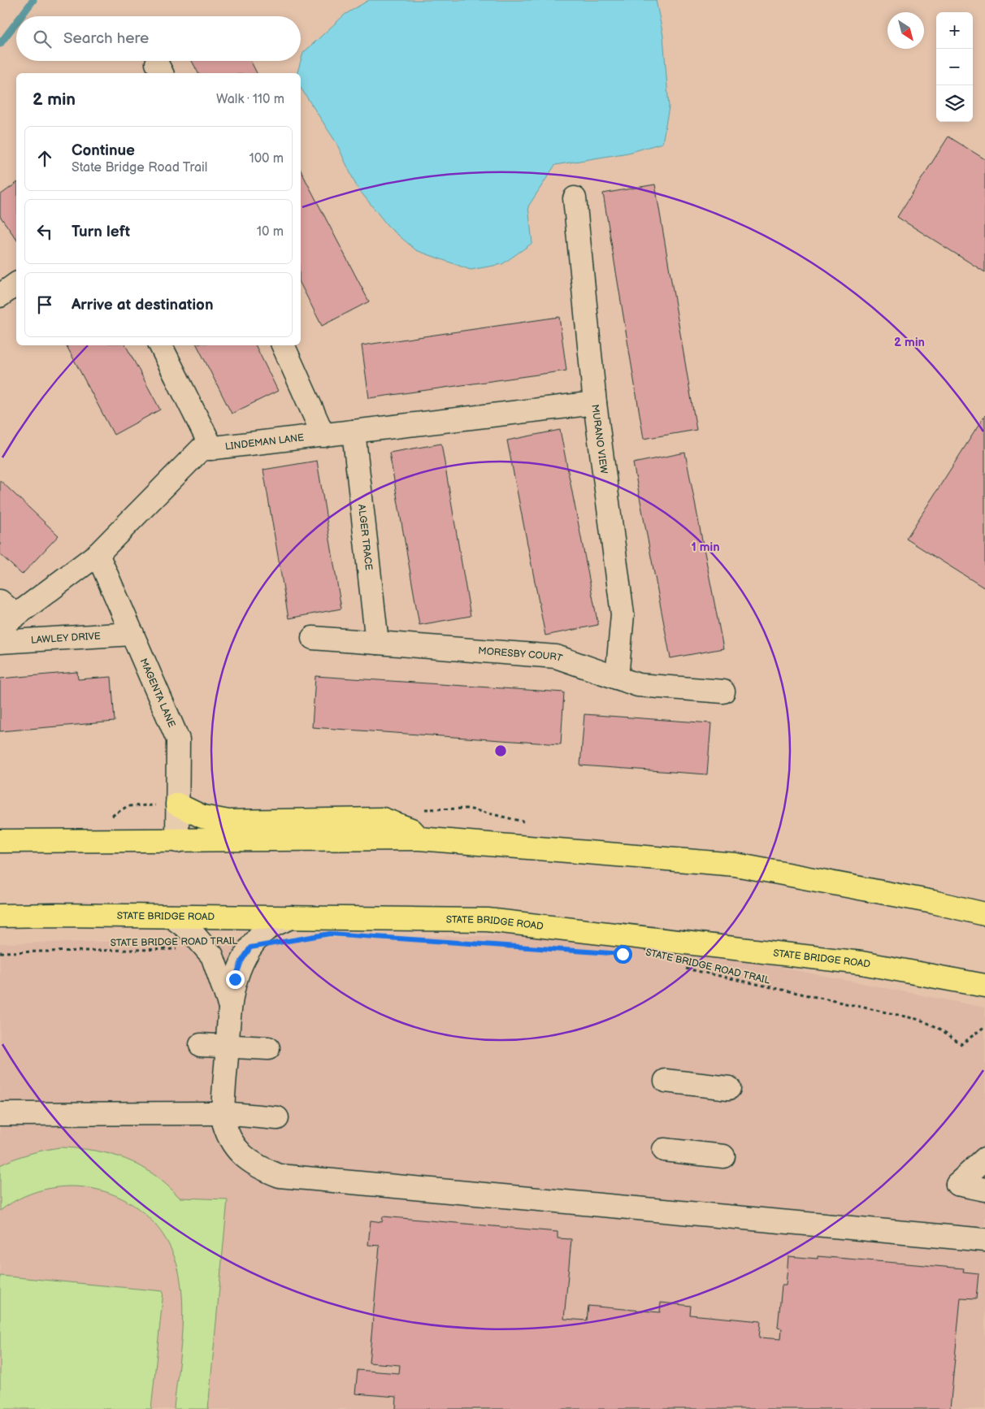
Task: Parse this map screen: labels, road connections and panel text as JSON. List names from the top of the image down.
{
  "streets": {
    "highway": ["STATE BRIDGE ROAD"],
    "street": [
      "MURANO VIEW",
      "LINDEMAN LANE",
      "ALGER TRACE",
      "LAWLEY DRIVE",
      "MORESBY COURT",
      "MAGENTA LANE"
    ],
    "path": ["STATE BRIDGE ROAD TRAIL"]
  },
  "crossings": [
    ["MURANO VIEW", "LINDEMAN LANE"],
    ["MURANO VIEW", "MORESBY COURT"],
    ["LINDEMAN LANE", "ALGER TRACE"],
    ["LINDEMAN LANE", "MAGENTA LANE"],
    ["ALGER TRACE", "MORESBY COURT"],
    ["LAWLEY DRIVE", "MAGENTA LANE"]
  ],
  "north": "bottom right",
  "page": {
    "map_buttons": ["+", "−"],
    "search": "Search here",
    "heading": ["2 min", "Walk · 110 m"],
    "list": [
      ["Continue", "State Bridge Road Trail", "100 m"],
      ["Turn left", "10 m"],
      "Arrive at destination"
    ]
  },
  "rings": ["2 min", "1 min"]
}
